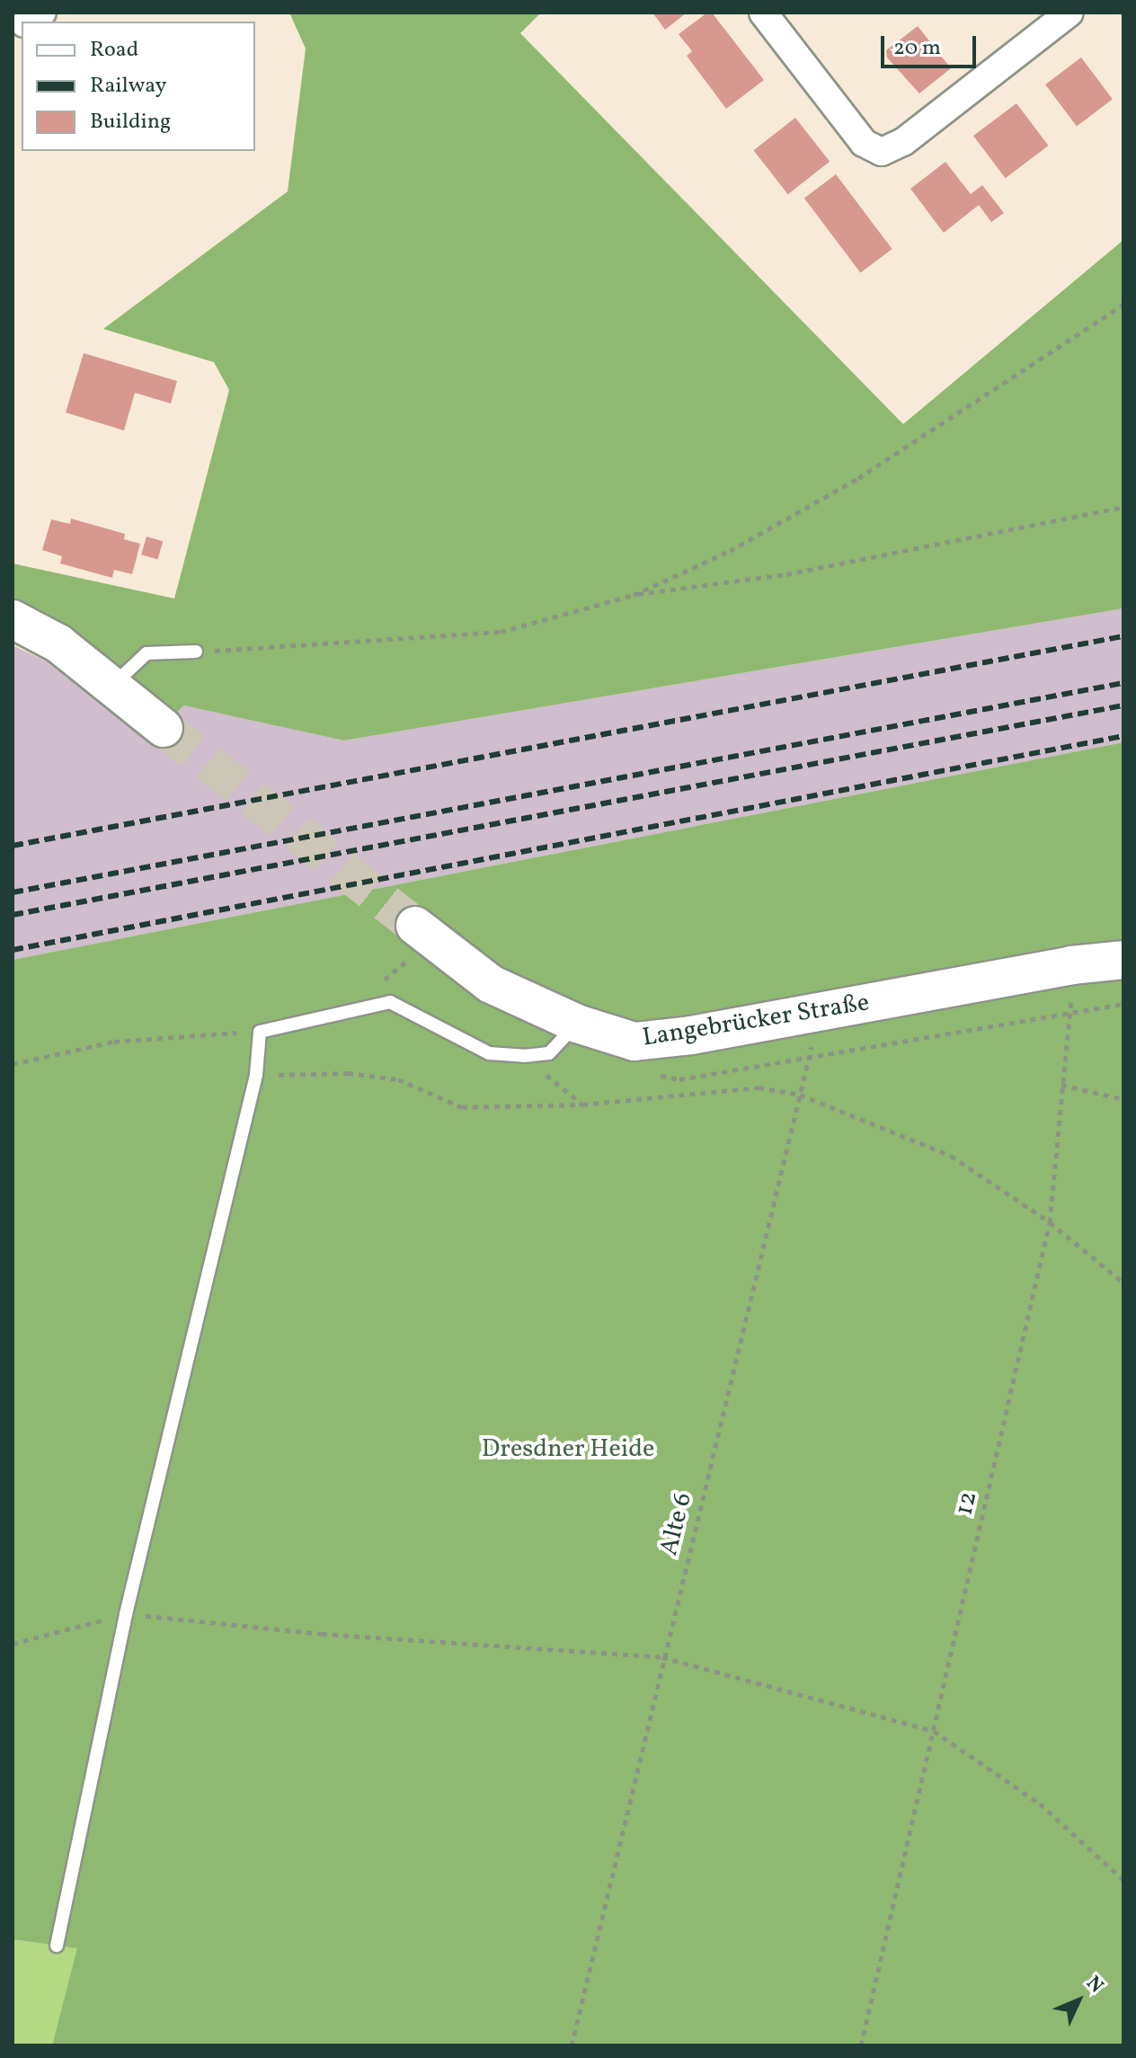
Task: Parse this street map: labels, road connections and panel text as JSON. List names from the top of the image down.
{
  "streets": {
    "main road": ["Langebrücker Straße"],
    "path": ["12", "Alte 6"]
  },
  "crossings": [
    ["Langebrücker Straße", "12"],
    ["Langebrücker Straße", "Alte 6"]
  ],
  "parks": ["Dresdner Heide"],
  "legend": ["Road", "Railway", "Building"],
  "scale_bar": "20 m",
  "north": "top right"
}
